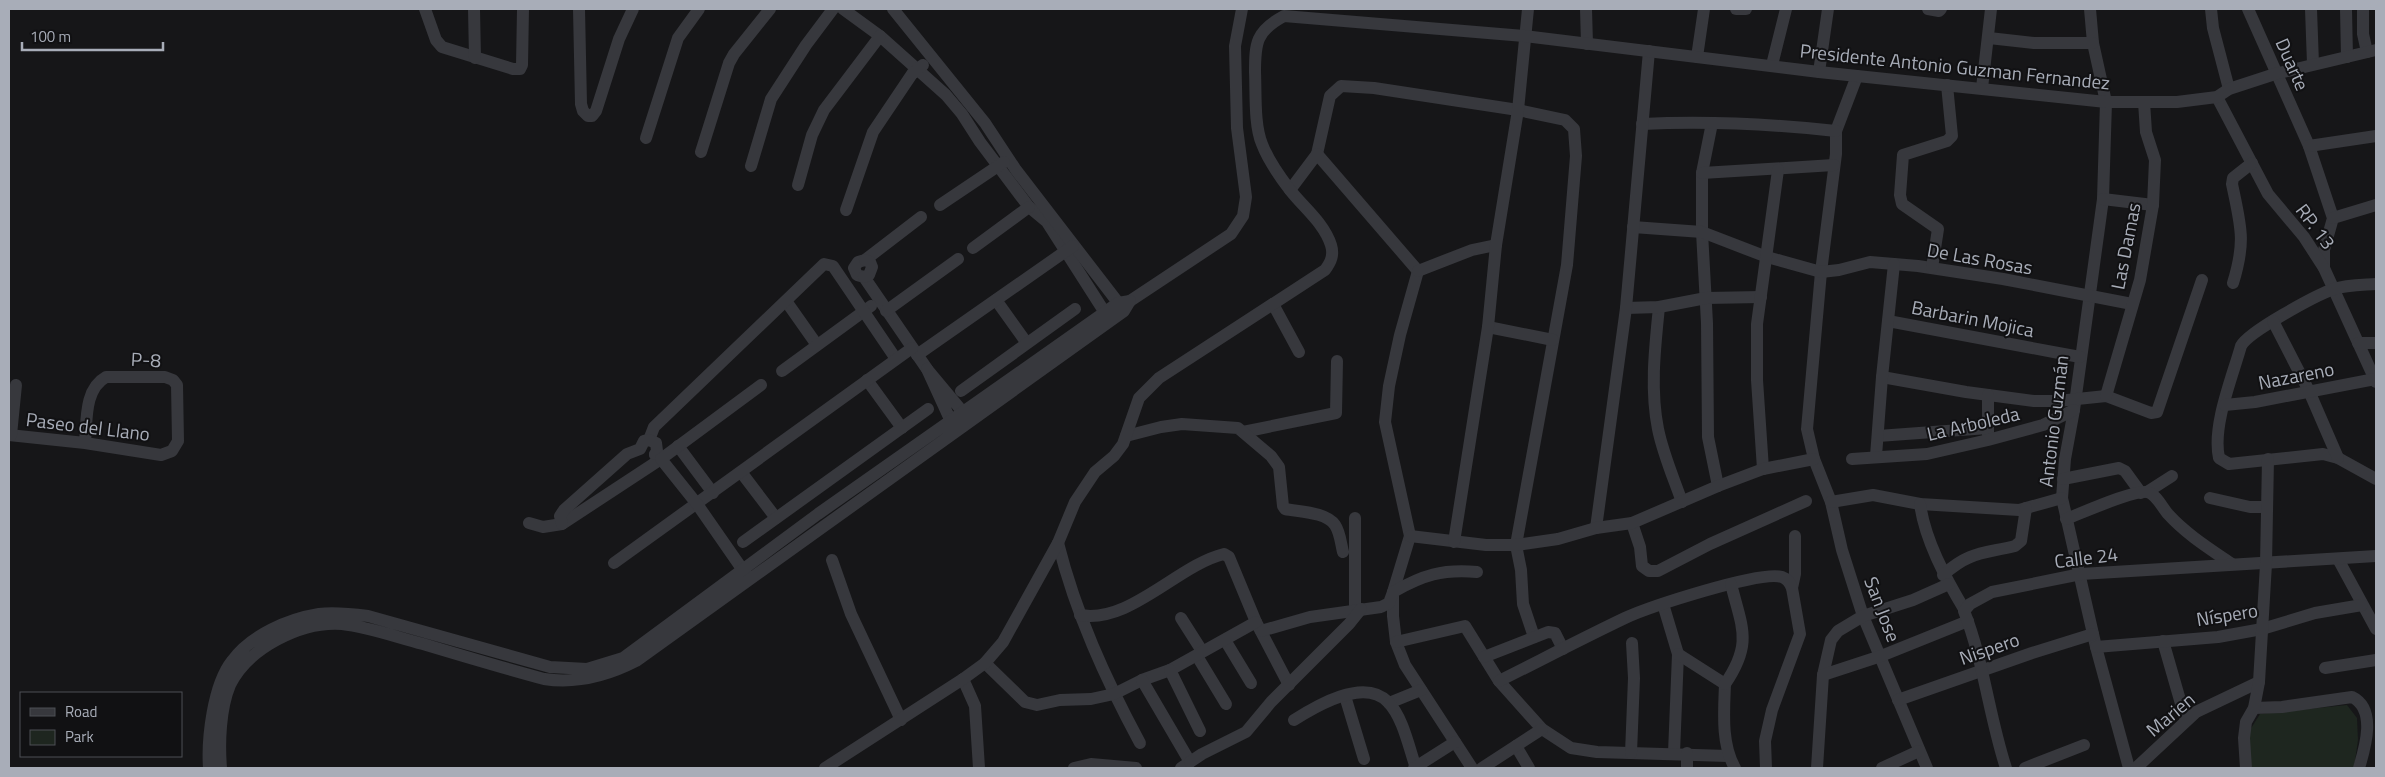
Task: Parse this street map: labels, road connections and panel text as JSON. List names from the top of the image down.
{
  "streets": {
    "street": [
      "Duarte",
      "Presidente Antonio Guzman Fernandez",
      "RP. 13",
      "Las Damas",
      "De Las Rosas",
      "Barbarin Mojica",
      "P-8",
      "Nazareno",
      "Antonio Guzmán",
      "La Arboleda",
      "Paseo del Llano",
      "Calle 24",
      "San Jose",
      "Níspero",
      "Nispero",
      "Marien"
    ]
  },
  "crossings": [
    ["Duarte", "Presidente Antonio Guzman Fernandez"],
    ["Presidente Antonio Guzman Fernandez", "RP. 13"],
    ["Presidente Antonio Guzman Fernandez", "Las Damas"],
    ["Presidente Antonio Guzman Fernandez", "Antonio Guzmán"],
    ["Presidente Antonio Guzman Fernandez", "San Jose"],
    ["RP. 13", "Nazareno"],
    ["Las Damas", "De Las Rosas"],
    ["De Las Rosas", "Antonio Guzmán"],
    ["De Las Rosas", "San Jose"],
    ["Barbarin Mojica", "Antonio Guzmán"],
    ["P-8", "Paseo del Llano"],
    ["Antonio Guzmán", "La Arboleda"],
    ["Antonio Guzmán", "Calle 24"],
    ["Antonio Guzmán", "Níspero"],
    ["Antonio Guzmán", "Nispero"],
    ["Calle 24", "San Jose"],
    ["San Jose", "Nispero"],
    ["Níspero", "Nispero"]
  ],
  "legend": ["Road", "Park"],
  "scale_bar": "100 m"
}
